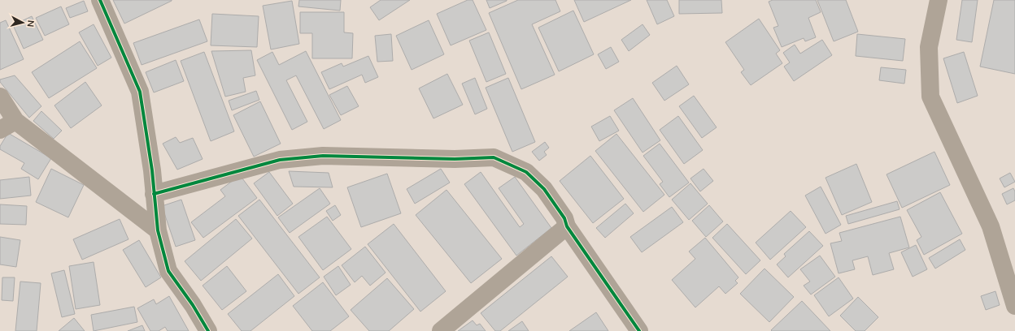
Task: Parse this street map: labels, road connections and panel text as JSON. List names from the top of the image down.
{
  "north": "right"
}
